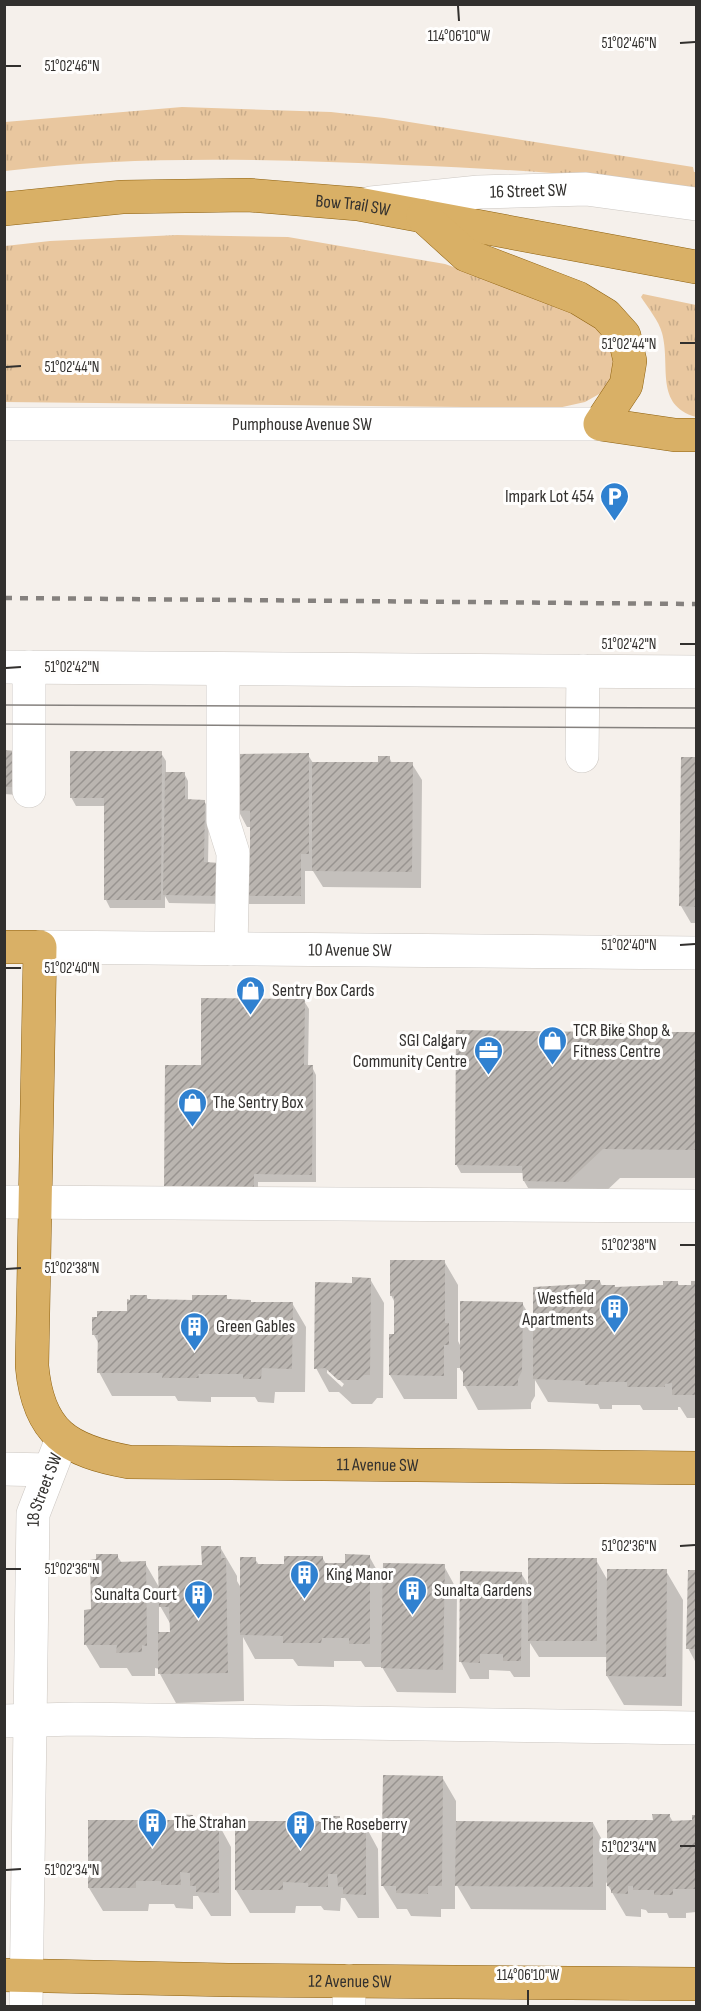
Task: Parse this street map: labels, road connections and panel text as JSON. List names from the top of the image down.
{
  "streets": {
    "main road": [
      "Bow Trail SW",
      "10 Avenue SW",
      "11 Avenue SW",
      "18 Street SW",
      "12 Avenue SW"
    ],
    "street": ["16 Street SW", "Pumphouse Avenue SW"]
  },
  "crossings": [
    ["16 Street SW", "Bow Trail SW"],
    ["10 Avenue SW", "18 Street SW"],
    ["11 Avenue SW", "18 Street SW"],
    ["18 Street SW", "12 Avenue SW"]
  ],
  "places": {
    "parking": ["Impark Lot 454"],
    "shop": ["Sentry Box Cards", "TCR Bike Shop & Fitness Centre", "The Sentry Box"],
    "office": ["SGI Calgary Community Centre"],
    "building": [
      "Westfield Apartments",
      "Green Gables",
      "King Manor",
      "Sunalta Gardens",
      "Sunalta Court",
      "The Strahan",
      "The Roseberry"
    ]
  },
  "coordinates": [
    "114°06'10\"W",
    "51°02'46\"N",
    "51°02'44\"N",
    "51°02'42\"N",
    "51°02'40\"N",
    "51°02'38\"N",
    "51°02'36\"N",
    "51°02'34\"N"
  ]
}
